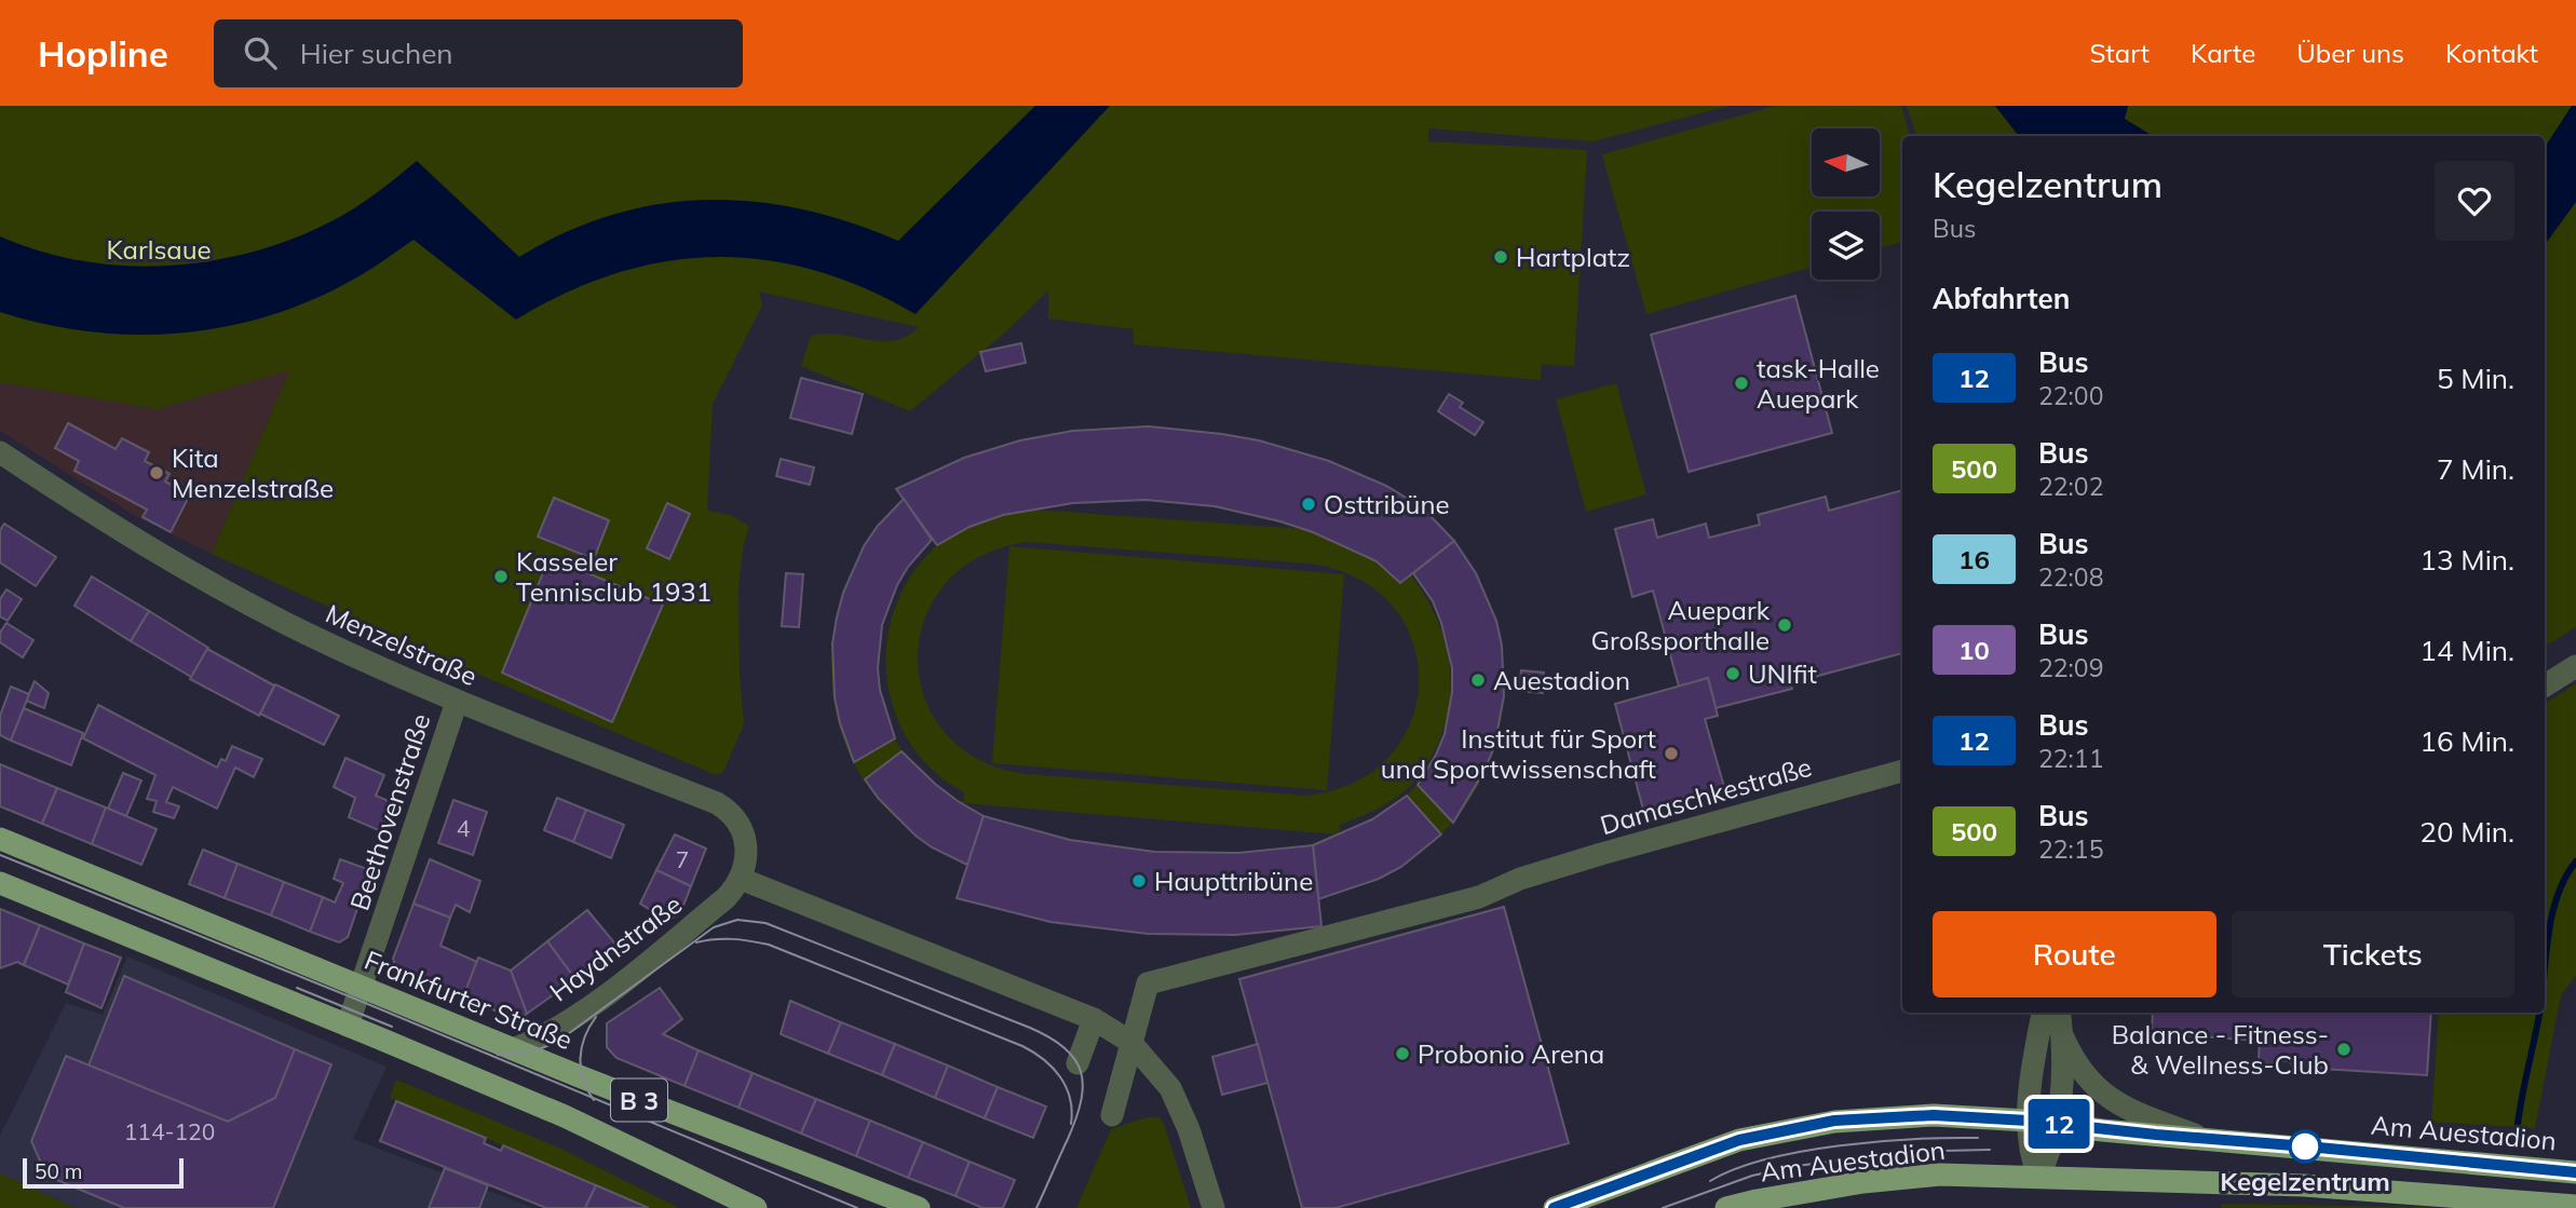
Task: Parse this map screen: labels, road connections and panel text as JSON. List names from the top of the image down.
{
  "streets": {
    "main road": ["Frankfurter Straße", "B 3", "Am Auestadion"],
    "street": [
      "Menzelstraße",
      "Damaschkestraße",
      "Beethovenstraße",
      "Haydnstraße"
    ]
  },
  "crossings": [
    ["Menzelstraße", "Beethovenstraße"],
    ["Menzelstraße", "Haydnstraße"],
    ["Beethovenstraße", "Frankfurter Straße"],
    ["Beethovenstraße", "B 3"],
    ["Haydnstraße", "Frankfurter Straße"]
  ],
  "parks": ["Karlsaue"],
  "places": [
    "Hartplatz",
    "task-Halle Auepark",
    "Kita Menzelstraße",
    "Osttribüne",
    "Kasseler Tennisclub 1931",
    "Auepark Großsporthalle",
    "UNIfit",
    "Auestadion",
    "Institut für Sport und Sportwissenschaft",
    "Haupttribüne",
    "Balance - Fitness- & Wellness-Club",
    "Probonio Arena",
    "Kegelzentrum"
  ],
  "lines": ["bus line 12"],
  "house_numbers": ["4", "7", "114-120"],
  "scale_bar": "50 m",
  "north": "left",
  "page": {
    "header": "Hopline",
    "search": "Hier suchen",
    "nav": [
      "Start",
      "Karte",
      "Über uns",
      "Kontakt"
    ],
    "on_map": "12",
    "heading": [
      ["Kegelzentrum", "Bus"],
      "Abfahrten"
    ],
    "list": [
      {
        "mark": "12",
        "name": "Bus",
        "note": "22:00",
        "value": "5 Min."
      },
      {
        "mark": "500",
        "name": "Bus",
        "note": "22:02",
        "value": "7 Min."
      },
      {
        "mark": "16",
        "name": "Bus",
        "note": "22:08",
        "value": "13 Min."
      },
      {
        "mark": "10",
        "name": "Bus",
        "note": "22:09",
        "value": "14 Min."
      },
      {
        "mark": "12",
        "name": "Bus",
        "note": "22:11",
        "value": "16 Min."
      },
      {
        "mark": "500",
        "name": "Bus",
        "note": "22:15",
        "value": "20 Min."
      }
    ],
    "buttons": ["Route", "Tickets"],
    "scale": "50 m"
  }
}
